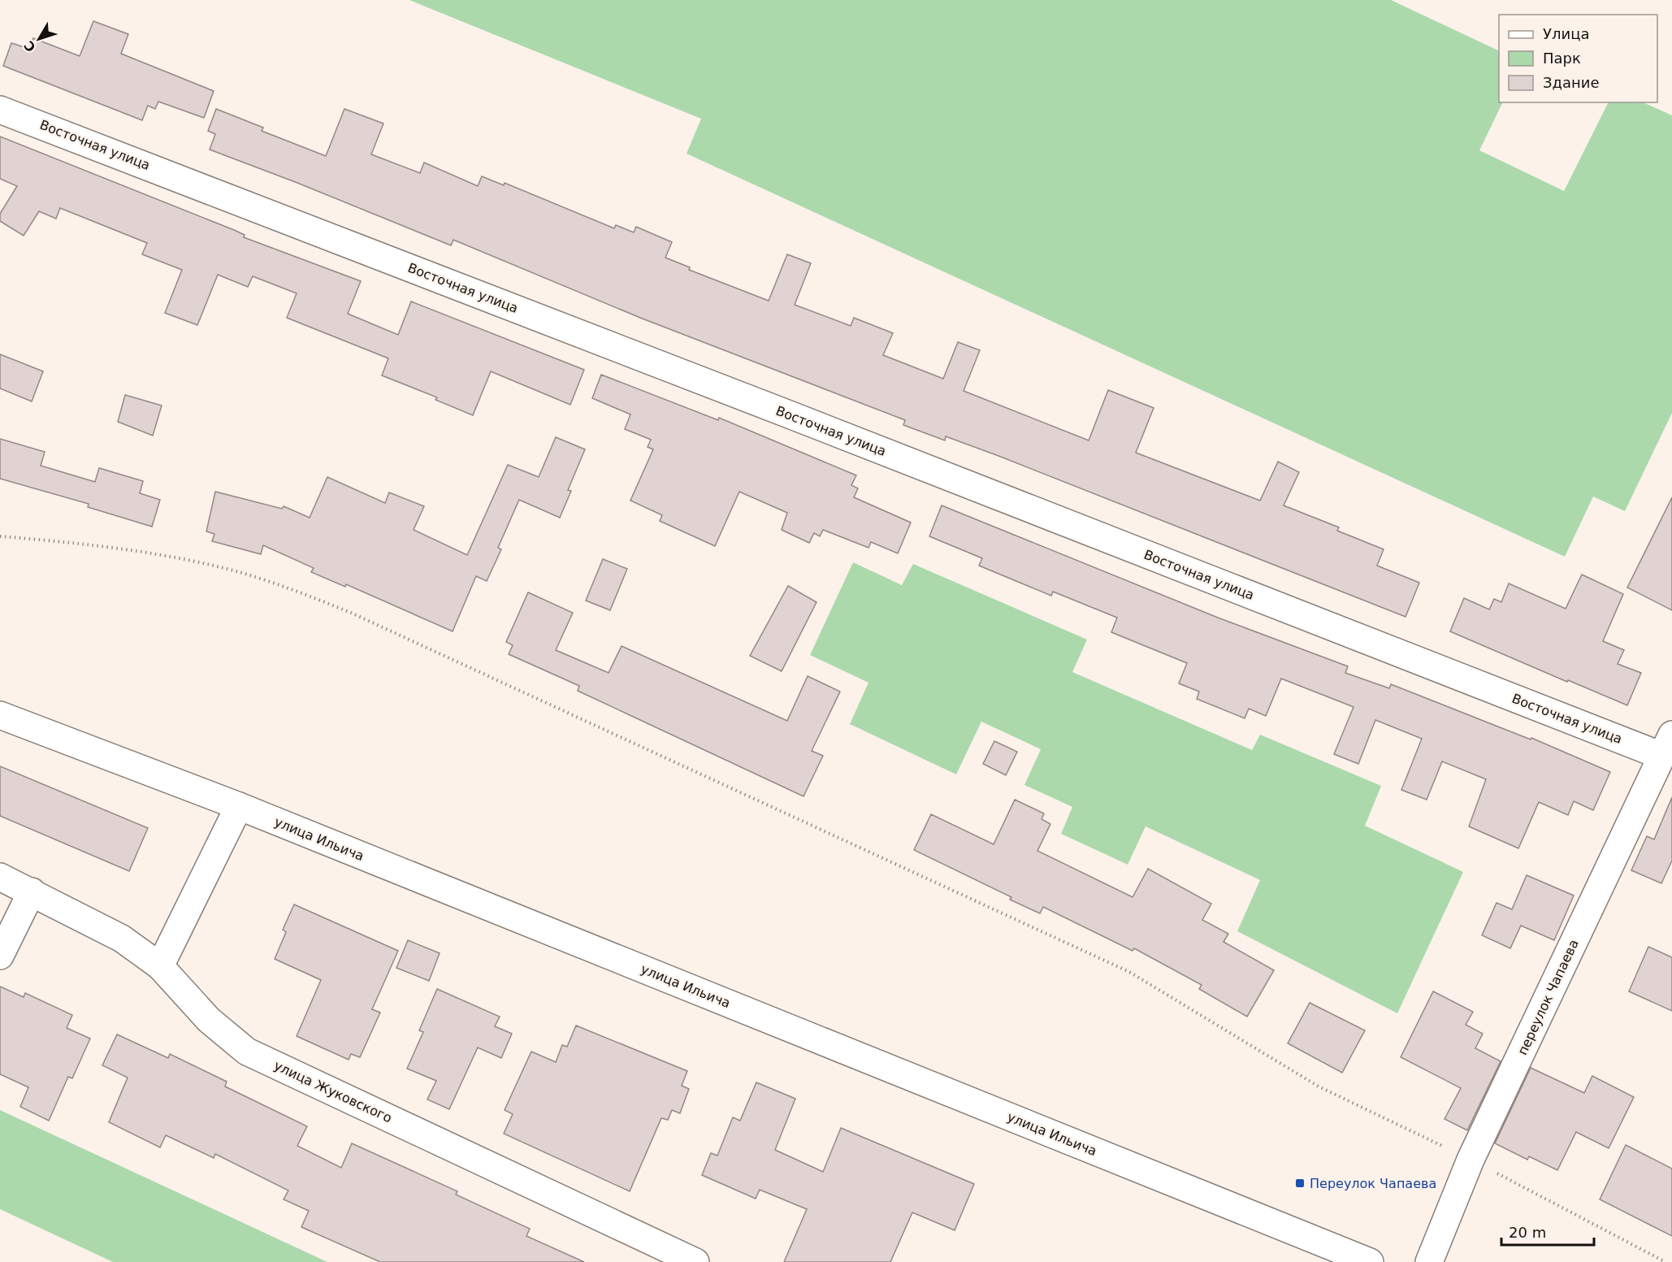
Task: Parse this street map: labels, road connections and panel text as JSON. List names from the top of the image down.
{
  "streets": {
    "street": [
      "Восточная улица",
      "улица Ильича",
      "переулок Чапаева",
      "улица Жуковского"
    ]
  },
  "crossings": [
    ["Восточная улица", "переулок Чапаева"]
  ],
  "places": {
    "transit": ["Переулок Чапаева"]
  },
  "legend": ["Улица", "Парк", "Здание"],
  "scale_bar": "20 m",
  "north": "bottom left"
}
